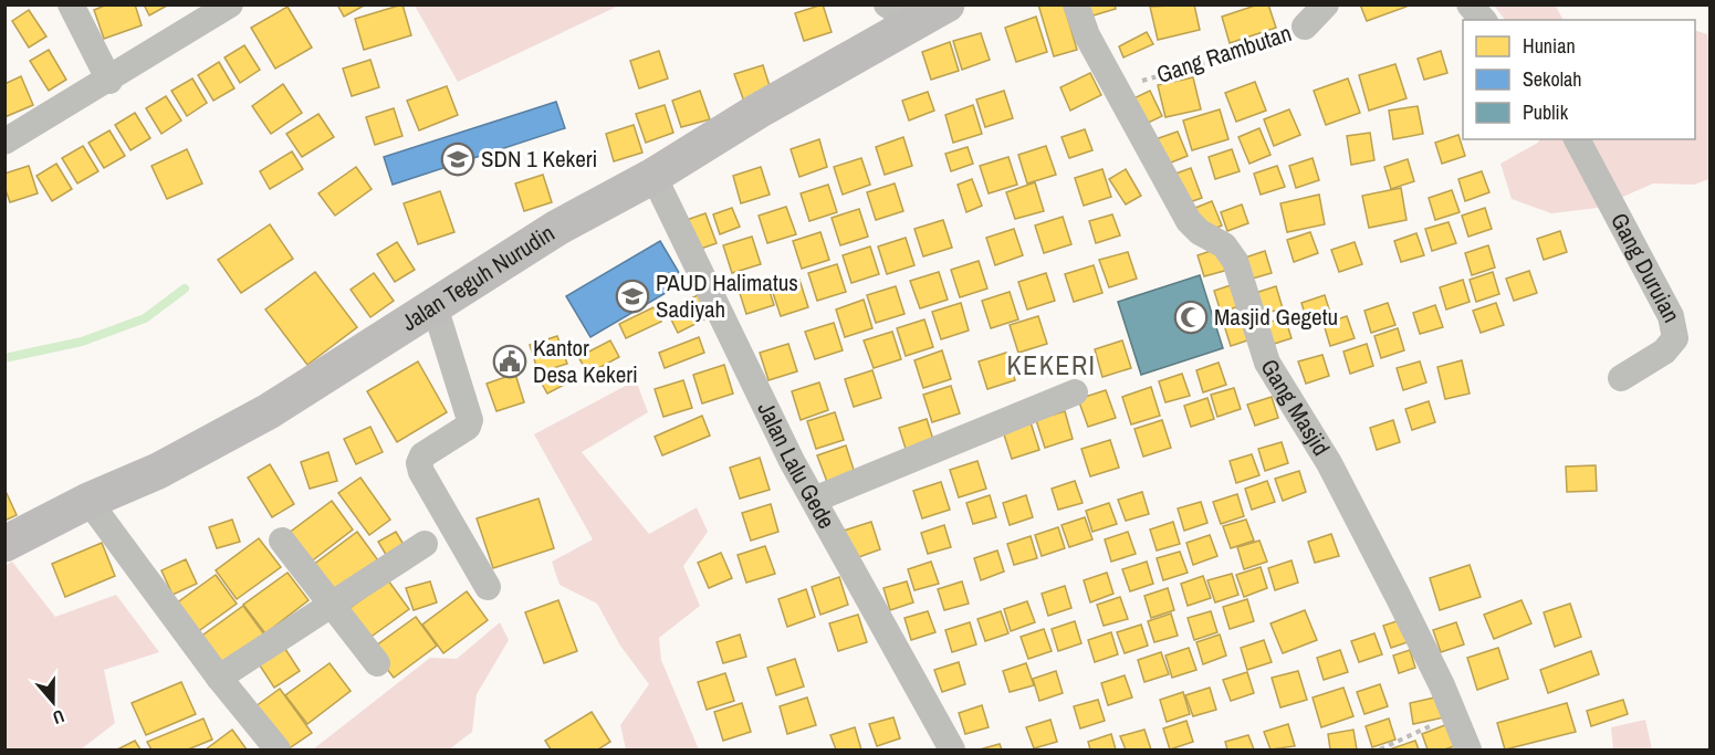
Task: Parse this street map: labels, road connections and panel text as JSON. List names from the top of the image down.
{
  "streets": {
    "street": [
      "Gang Rambutan",
      "Gang Duruian",
      "Jalan Teguh Nurudin",
      "Gang Masjid",
      "Jalan Lalu Gede"
    ]
  },
  "crossings": [
    ["Gang Rambutan", "Gang Masjid"],
    ["Jalan Teguh Nurudin", "Jalan Lalu Gede"]
  ],
  "districts": ["KEKERI"],
  "places": {
    "school or university": ["SDN 1 Kekeri", "PAUD Halimatus Sadiyah"],
    "mosque": ["Masjid Gegetu"],
    "public building": ["Kantor Desa Kekeri"]
  },
  "legend": ["Hunian", "Sekolah", "Publik"],
  "north": "bottom"
}
